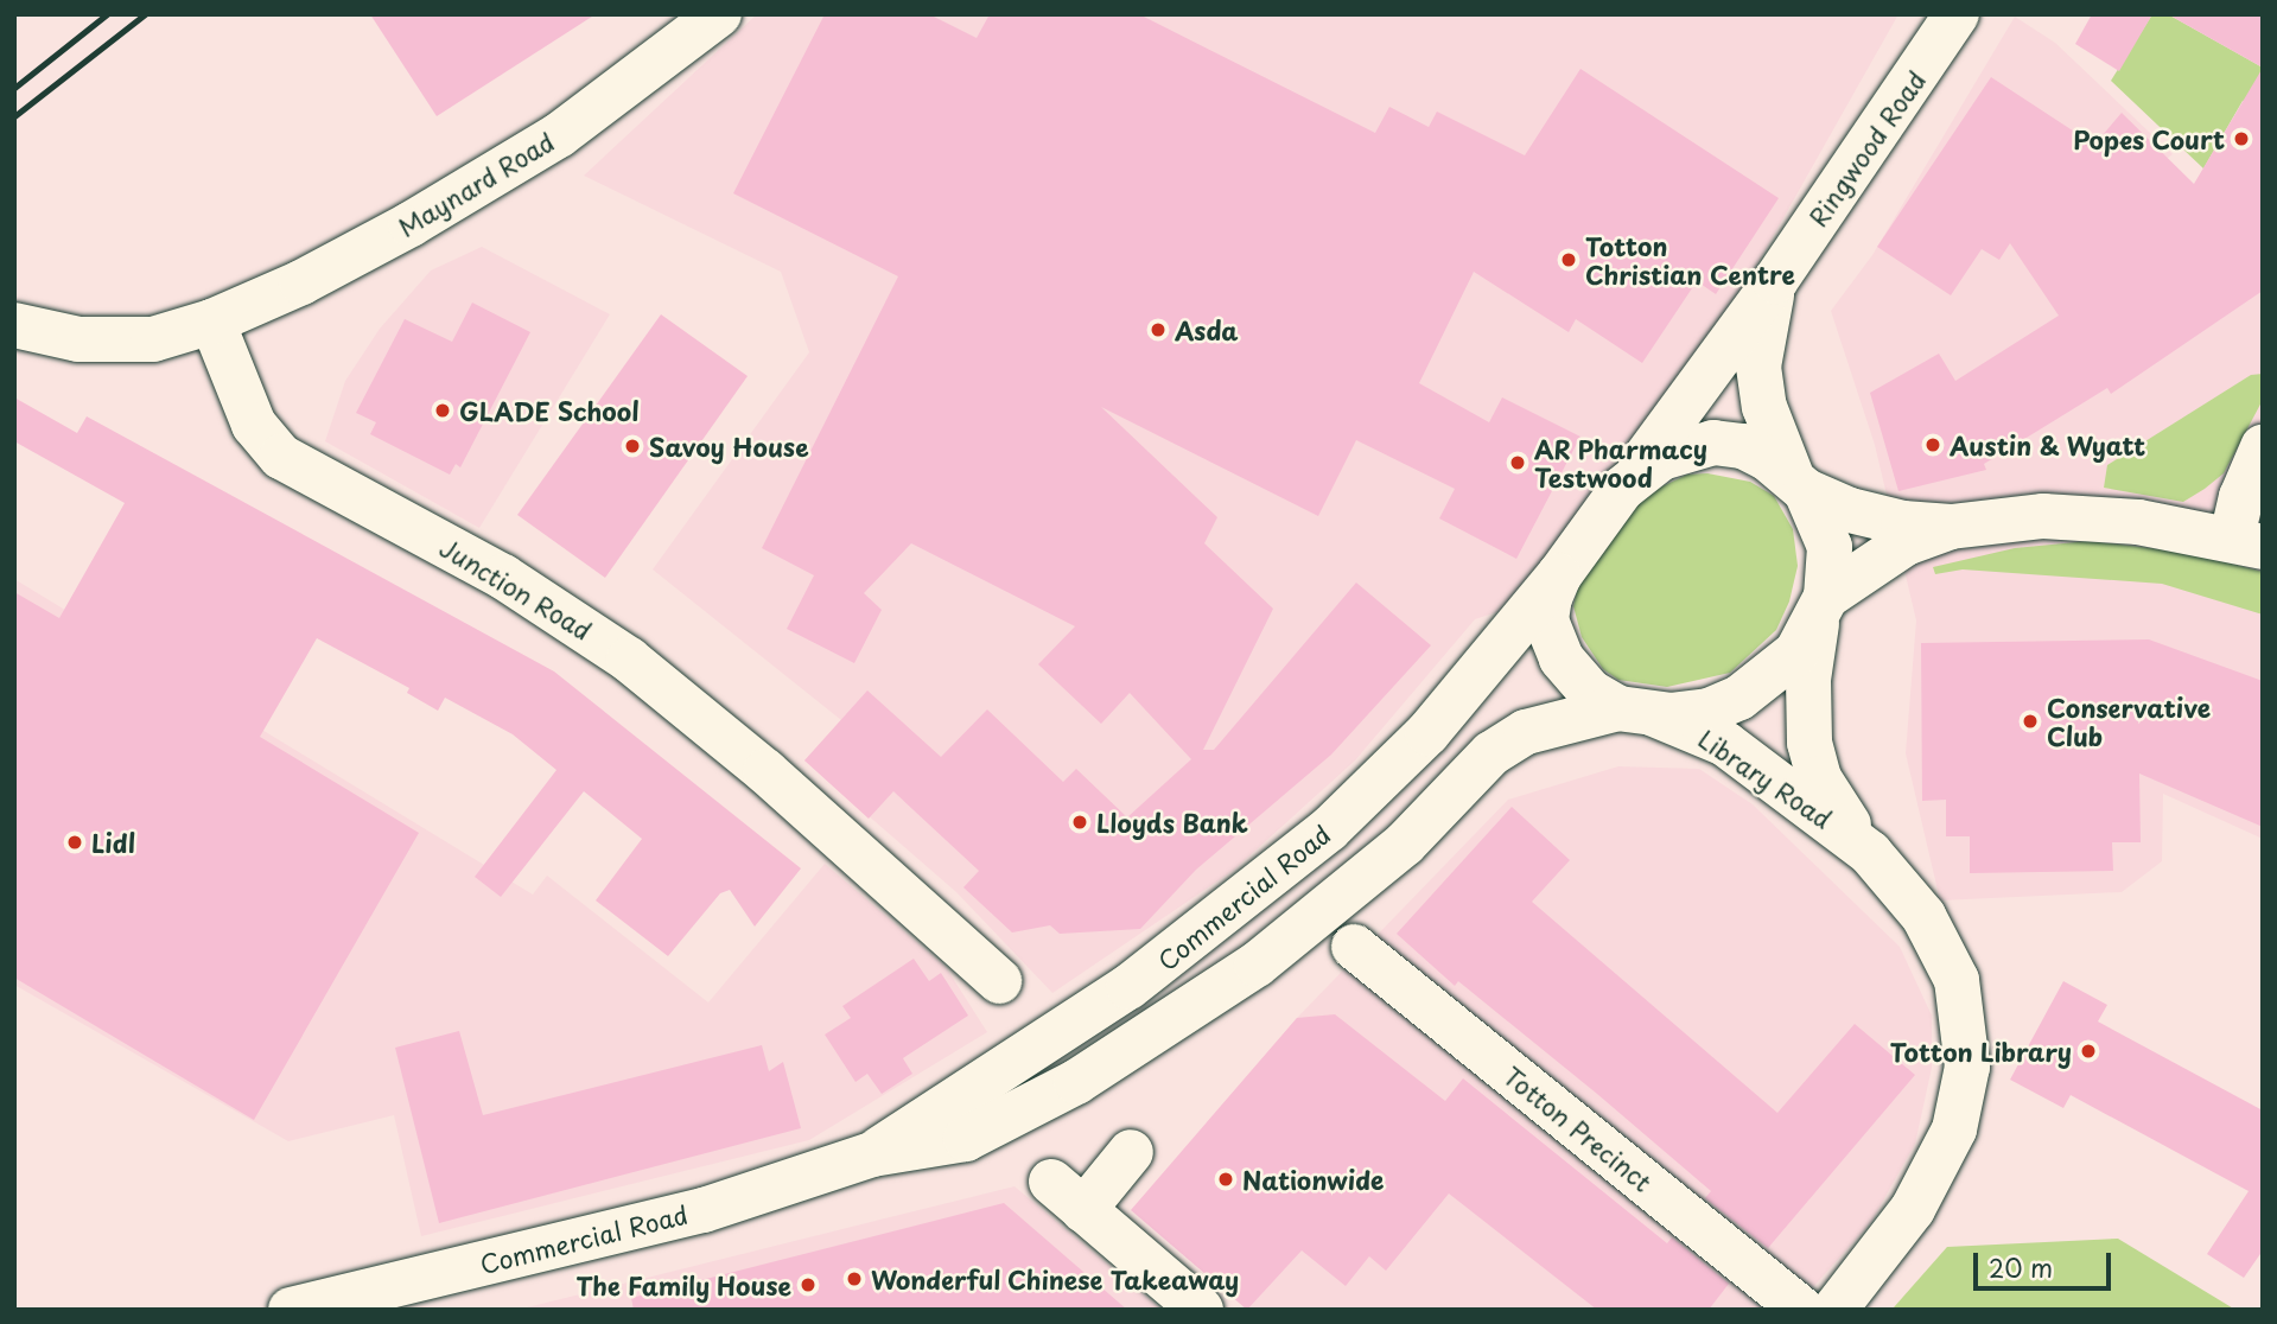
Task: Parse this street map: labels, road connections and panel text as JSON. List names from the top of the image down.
{
  "streets": {
    "main road": [
      "Ringwood Road",
      "Maynard Road",
      "Junction Road",
      "Library Road",
      "Commercial Road",
      "Totton Precinct"
    ]
  },
  "crossings": [
    ["Ringwood Road", "Library Road"],
    ["Ringwood Road", "Commercial Road"],
    ["Maynard Road", "Junction Road"],
    ["Library Road", "Commercial Road"]
  ],
  "places": [
    "Popes Court",
    "Totton Christian Centre",
    "Asda",
    "GLADE School",
    "Austin & Wyatt",
    "Savoy House",
    "AR Pharmacy Testwood",
    "Conservative Club",
    "Lloyds Bank",
    "Lidl",
    "Totton Library",
    "Nationwide",
    "Wonderful Chinese Takeaway",
    "The Family House"
  ],
  "scale_bar": "20 m"
}
